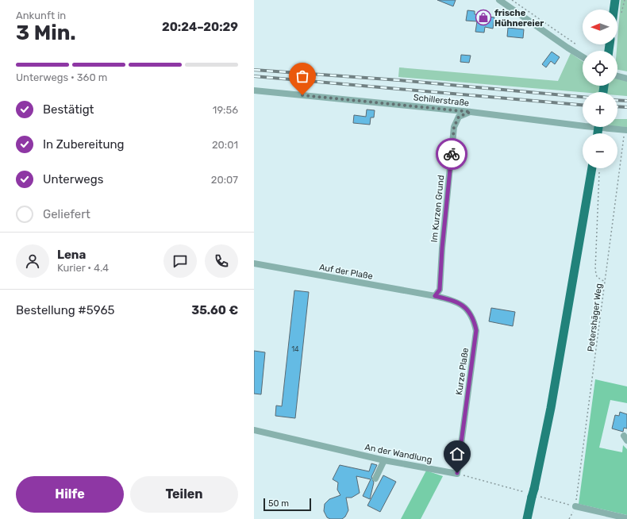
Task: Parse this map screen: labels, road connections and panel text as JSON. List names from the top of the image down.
{
  "streets": {
    "street": [
      "Schillerstraße",
      "Im Kurzen Grund",
      "Auf der Plaße",
      "Kurze Plaße",
      "An der Wandlung"
    ],
    "path": ["Petershäger Weg"]
  },
  "crossings": [
    ["Schillerstraße", "Im Kurzen Grund"],
    ["Schillerstraße", "Petershäger Weg"],
    ["Im Kurzen Grund", "Auf der Plaße"],
    ["Im Kurzen Grund", "Kurze Plaße"],
    ["Auf der Plaße", "Kurze Plaße"],
    ["Kurze Plaße", "An der Wandlung"]
  ],
  "places": {
    "shop": ["frische Hühnereier"]
  },
  "house_numbers": ["14"],
  "scale_bar": "50 m",
  "north": "left",
  "page": {
    "heading": ["3 Min.", "Ankunft in", "20:24–20:29"],
    "panel": [
      "Lena",
      "Kurier · 4.4",
      "Bestellung #5965",
      "35.60 €"
    ],
    "map_buttons": ["+", "−"],
    "bar": "Unterwegs · 360 m",
    "list": [
      ["Bestätigt", "19:56"],
      ["In Zubereitung", "20:01"],
      ["Unterwegs", "20:07"],
      "Geliefert"
    ],
    "buttons": ["Hilfe", "Teilen"],
    "scale": "50 m"
  }
}
